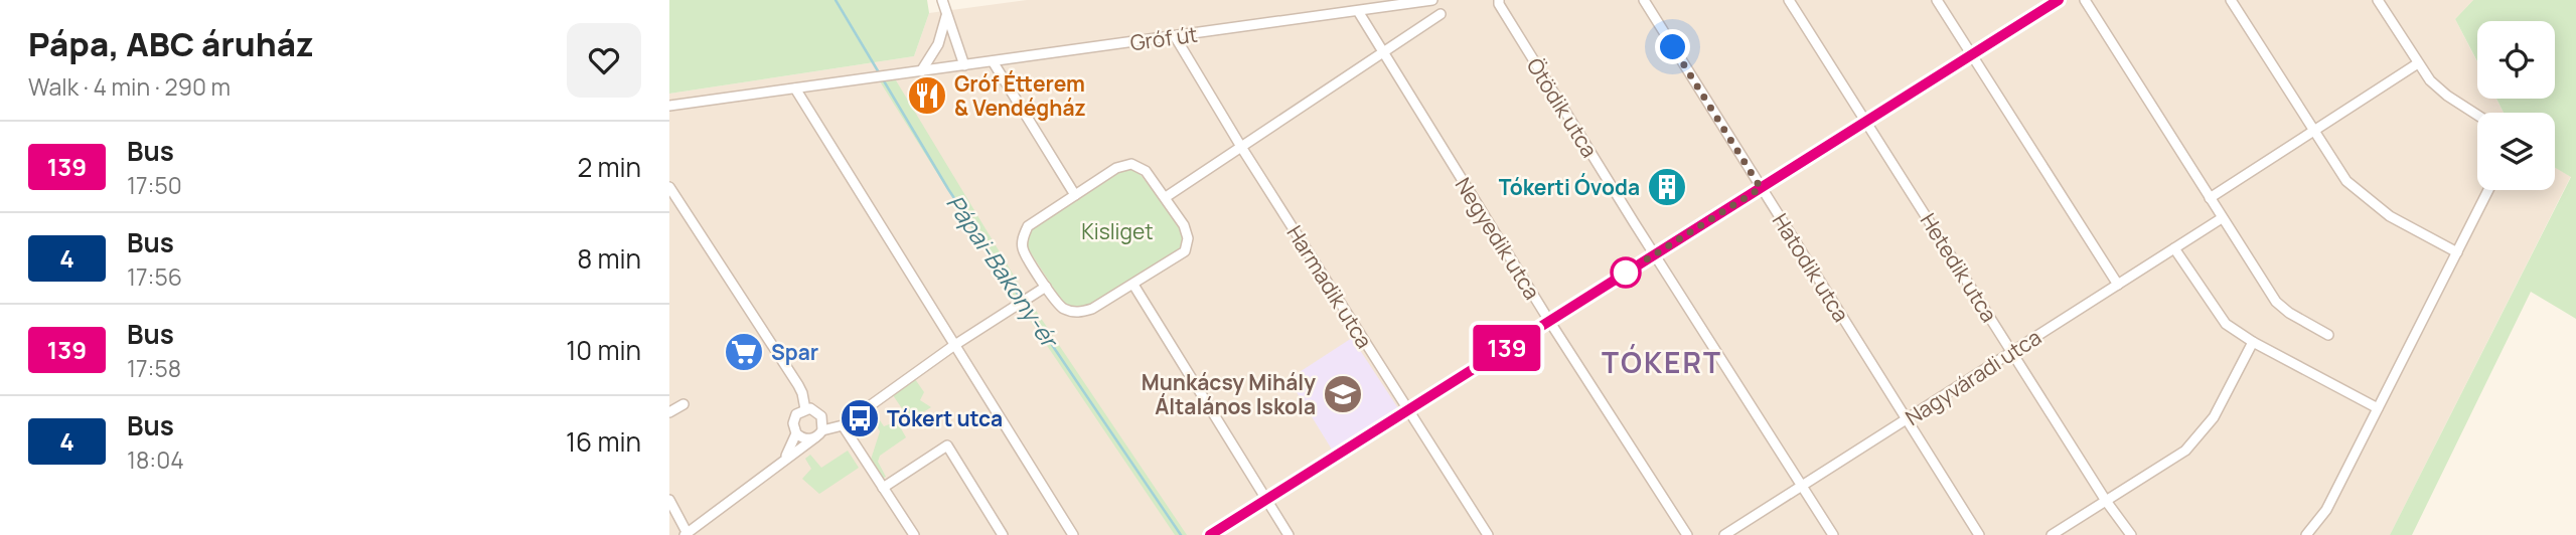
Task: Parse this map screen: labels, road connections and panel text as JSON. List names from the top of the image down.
{
  "streets": {
    "street": [
      "Gróf út",
      "Ötödik utca",
      "Negyedik utca",
      "Hatodik utca",
      "Hetedik utca",
      "Harmadik utca",
      "Nagyváradi utca"
    ]
  },
  "crossings": [
    ["Gróf út", "Negyedik utca"],
    ["Gróf út", "Harmadik utca"],
    ["Ötödik utca", "Nagyváradi utca"],
    ["Hatodik utca", "Nagyváradi utca"],
    ["Hetedik utca", "Nagyváradi utca"]
  ],
  "districts": ["TÓKERT"],
  "water": ["Pápai-Bakony-ér"],
  "parks": ["Kisliget"],
  "places": {
    "restaurant": ["Gróf Étterem & Vendégház"],
    "building": ["Tókerti Óvoda"],
    "supermarket": ["Spar"],
    "school or university": ["Munkácsy Mihály Általános Iskola"],
    "bus stop": ["Tókert utca"]
  },
  "lines": ["bus line 139"],
  "page": {
    "heading": ["Pápa, ABC áruház", "Walk · 4 min · 290 m"],
    "on_map": "139",
    "list": [
      {
        "mark": "139",
        "name": "Bus",
        "note": "17:50",
        "value": "2 min"
      },
      {
        "mark": "4",
        "name": "Bus",
        "note": "17:56",
        "value": "8 min"
      },
      {
        "mark": "139",
        "name": "Bus",
        "note": "17:58",
        "value": "10 min"
      },
      {
        "mark": "4",
        "name": "Bus",
        "note": "18:04",
        "value": "16 min"
      }
    ]
  }
}
